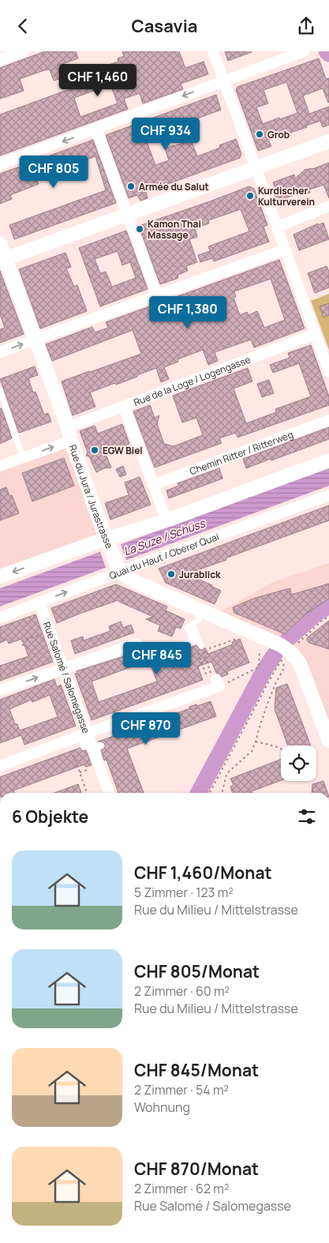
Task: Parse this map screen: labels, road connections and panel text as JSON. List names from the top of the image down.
{
  "streets": {
    "street": [
      "Rue de la Loge / Logengasse",
      "Chemin Ritter / Ritterweg",
      "Rue du Jura / Jurastrasse",
      "Quai du Haut / Oberer Quai",
      "Rue Salomé / Salomegasse"
    ]
  },
  "crossings": [
    ["Rue de la Loge / Logengasse", "Rue du Jura / Jurastrasse"],
    ["Rue du Jura / Jurastrasse", "Quai du Haut / Oberer Quai"],
    ["Quai du Haut / Oberer Quai", "Rue Salomé / Salomegasse"]
  ],
  "water": ["La Suze / Schüss"],
  "places": [
    "Grob",
    "Armée du Salut",
    "Kurdischer Kulturverein",
    "Kamon Thai Massage",
    "EGW Biel",
    "Jurablick"
  ],
  "page": {
    "header": "Casavia",
    "price": [
      "CHF 1,460",
      "CHF 934",
      "CHF 805",
      "CHF 1,380",
      "CHF 845",
      "CHF 870"
    ],
    "heading": "6 Objekte",
    "list": [
      {
        "name": "CHF 1,460/Monat",
        "note": "5 Zimmer · 123 m² · Rue du Milieu / Mittelstrasse"
      },
      {
        "name": "CHF 805/Monat",
        "note": "2 Zimmer · 60 m² · Rue du Milieu / Mittelstrasse"
      },
      {
        "name": "CHF 845/Monat",
        "note": "2 Zimmer · 54 m² · Wohnung"
      },
      {
        "name": "CHF 870/Monat",
        "note": "2 Zimmer · 62 m² · Rue Salomé / Salomegasse"
      }
    ]
  }
}
